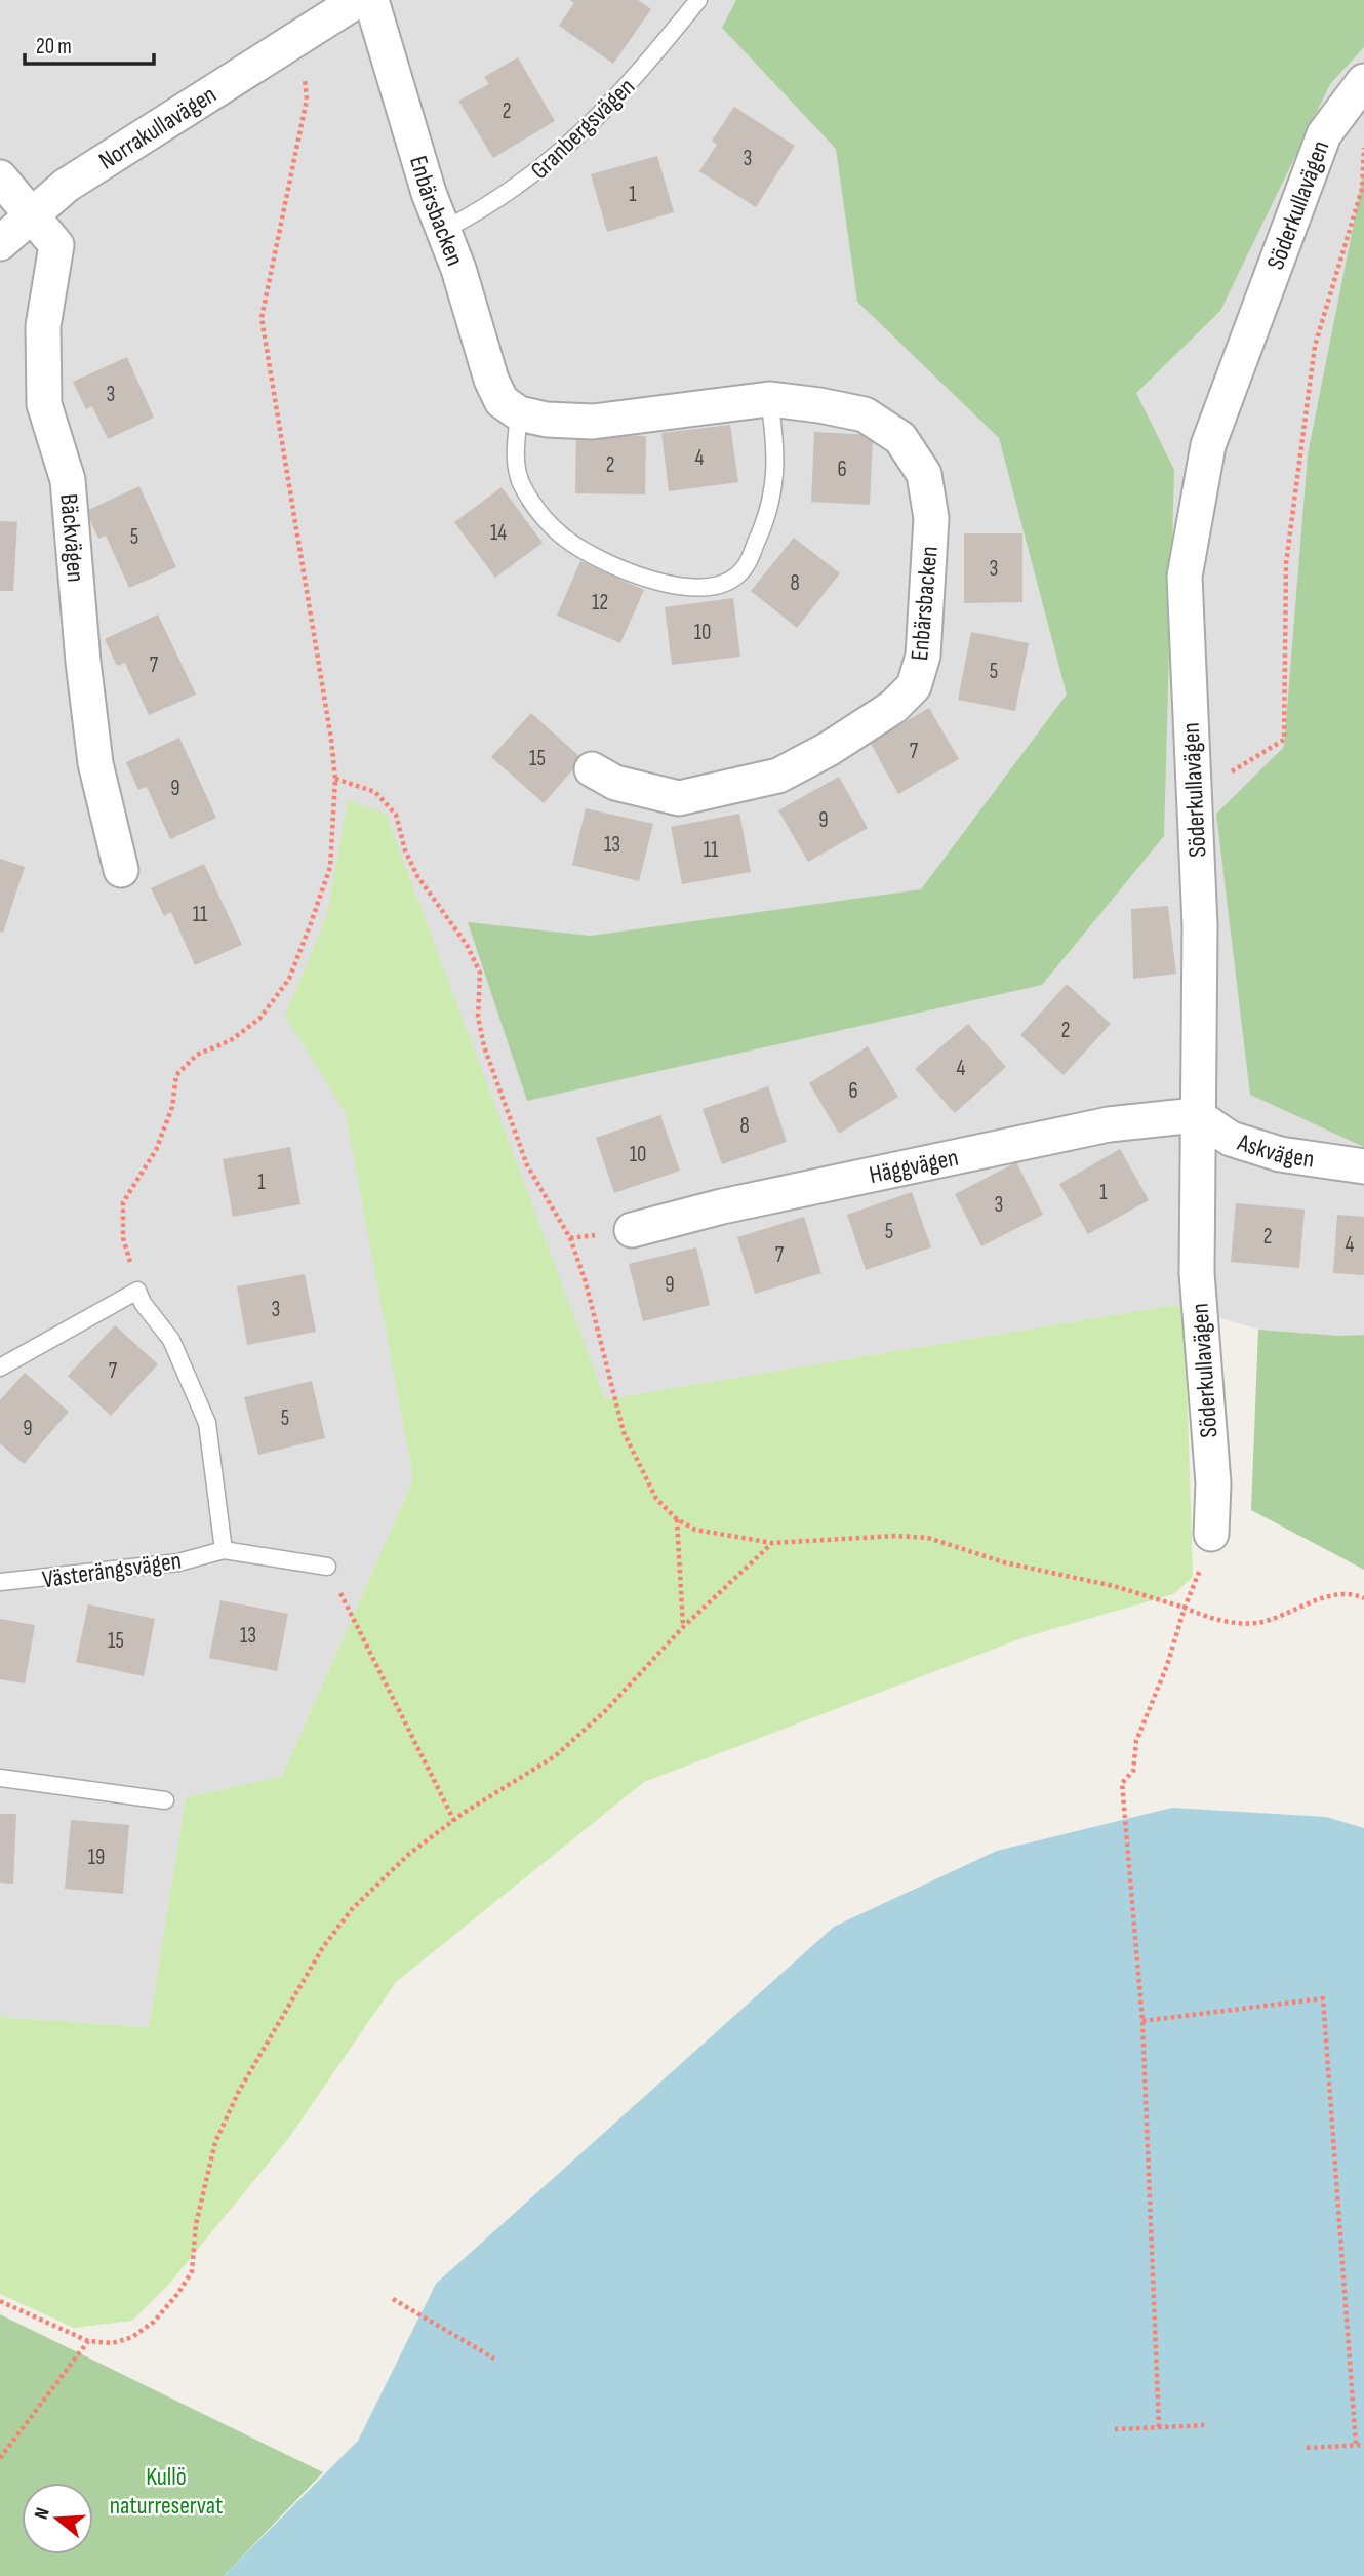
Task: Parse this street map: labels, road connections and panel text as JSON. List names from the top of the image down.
{
  "streets": {
    "street": [
      "Norrakullavägen",
      "Söderkullavägen",
      "Enbärsbacken",
      "Bäckvägen",
      "Askvägen",
      "Häggvägen"
    ],
    "lane": ["Granbergsvägen", "Västerängsvägen"]
  },
  "crossings": [
    ["Norrakullavägen", "Bäckvägen"],
    ["Granbergsvägen", "Enbärsbacken"],
    ["Söderkullavägen", "Askvägen"],
    ["Söderkullavägen", "Häggvägen"],
    ["Askvägen", "Häggvägen"]
  ],
  "parks": ["Kullö naturreservat"],
  "house_numbers": [
    "2",
    "3",
    "1",
    "3",
    "4",
    "2",
    "6",
    "14",
    "5",
    "3",
    "8",
    "12",
    "10",
    "7",
    "5",
    "7",
    "15",
    "9",
    "9",
    "13",
    "11",
    "11",
    "2",
    "4",
    "6",
    "8",
    "10",
    "1",
    "1",
    "3",
    "5",
    "2",
    "4",
    "7",
    "9",
    "3",
    "7",
    "5",
    "9",
    "13",
    "15",
    "19"
  ],
  "scale_bar": "20 m",
  "north": "left"
}
